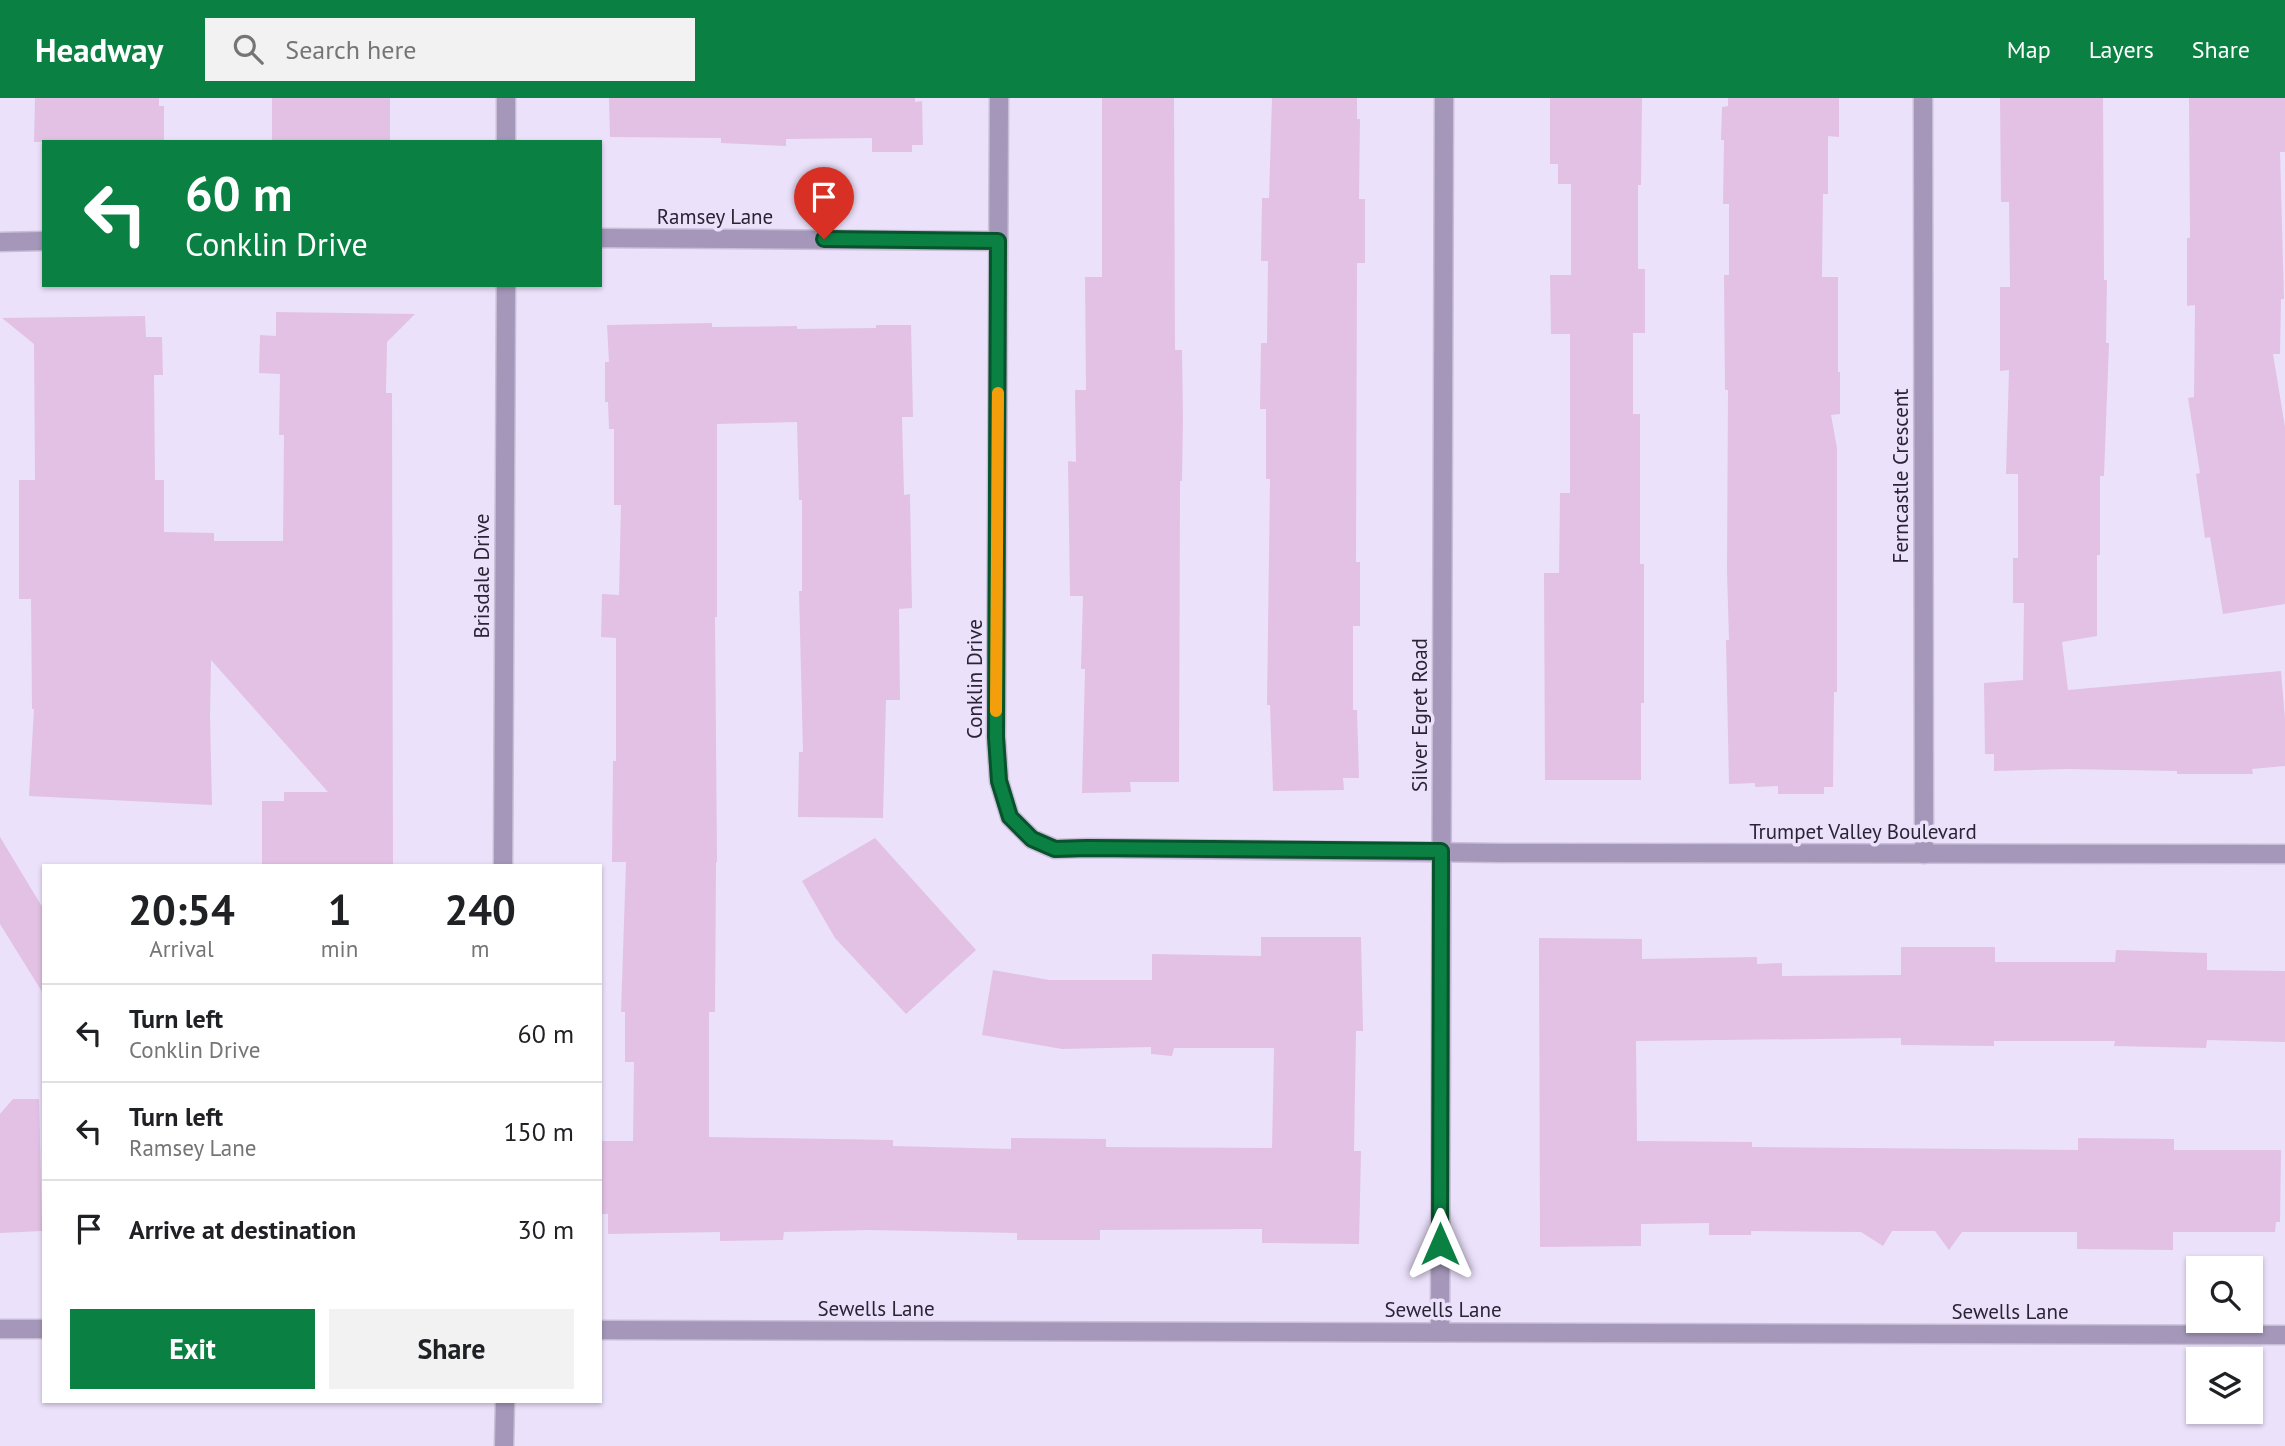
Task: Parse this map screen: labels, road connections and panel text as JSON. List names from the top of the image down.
{
  "streets": {
    "street": [
      "Ramsey Lane",
      "Ferncastle Crescent",
      "Brisdale Drive",
      "Conklin Drive",
      "Silver Egret Road",
      "Trumpet Valley Boulevard",
      "Sewells Lane"
    ]
  },
  "crossings": [
    ["Ramsey Lane", "Conklin Drive"],
    ["Ferncastle Crescent", "Trumpet Valley Boulevard"],
    ["Conklin Drive", "Silver Egret Road"],
    ["Conklin Drive", "Trumpet Valley Boulevard"],
    ["Silver Egret Road", "Trumpet Valley Boulevard"],
    ["Silver Egret Road", "Sewells Lane"]
  ],
  "page": {
    "header": "Headway",
    "search": "Search here",
    "nav": ["Map", "Layers", "Share"],
    "turn": ["60 m", "Conklin Drive"],
    "eta": [
      "20:54",
      "Arrival",
      "1",
      "min",
      "240",
      "m"
    ],
    "list": [
      {
        "name": "Turn left",
        "note": "Conklin Drive",
        "value": "60 m"
      },
      {
        "name": "Turn left",
        "note": "Ramsey Lane",
        "value": "150 m"
      },
      {
        "name": "Arrive at destination",
        "value": "30 m"
      }
    ],
    "buttons": ["Exit", "Share"]
  }
}
